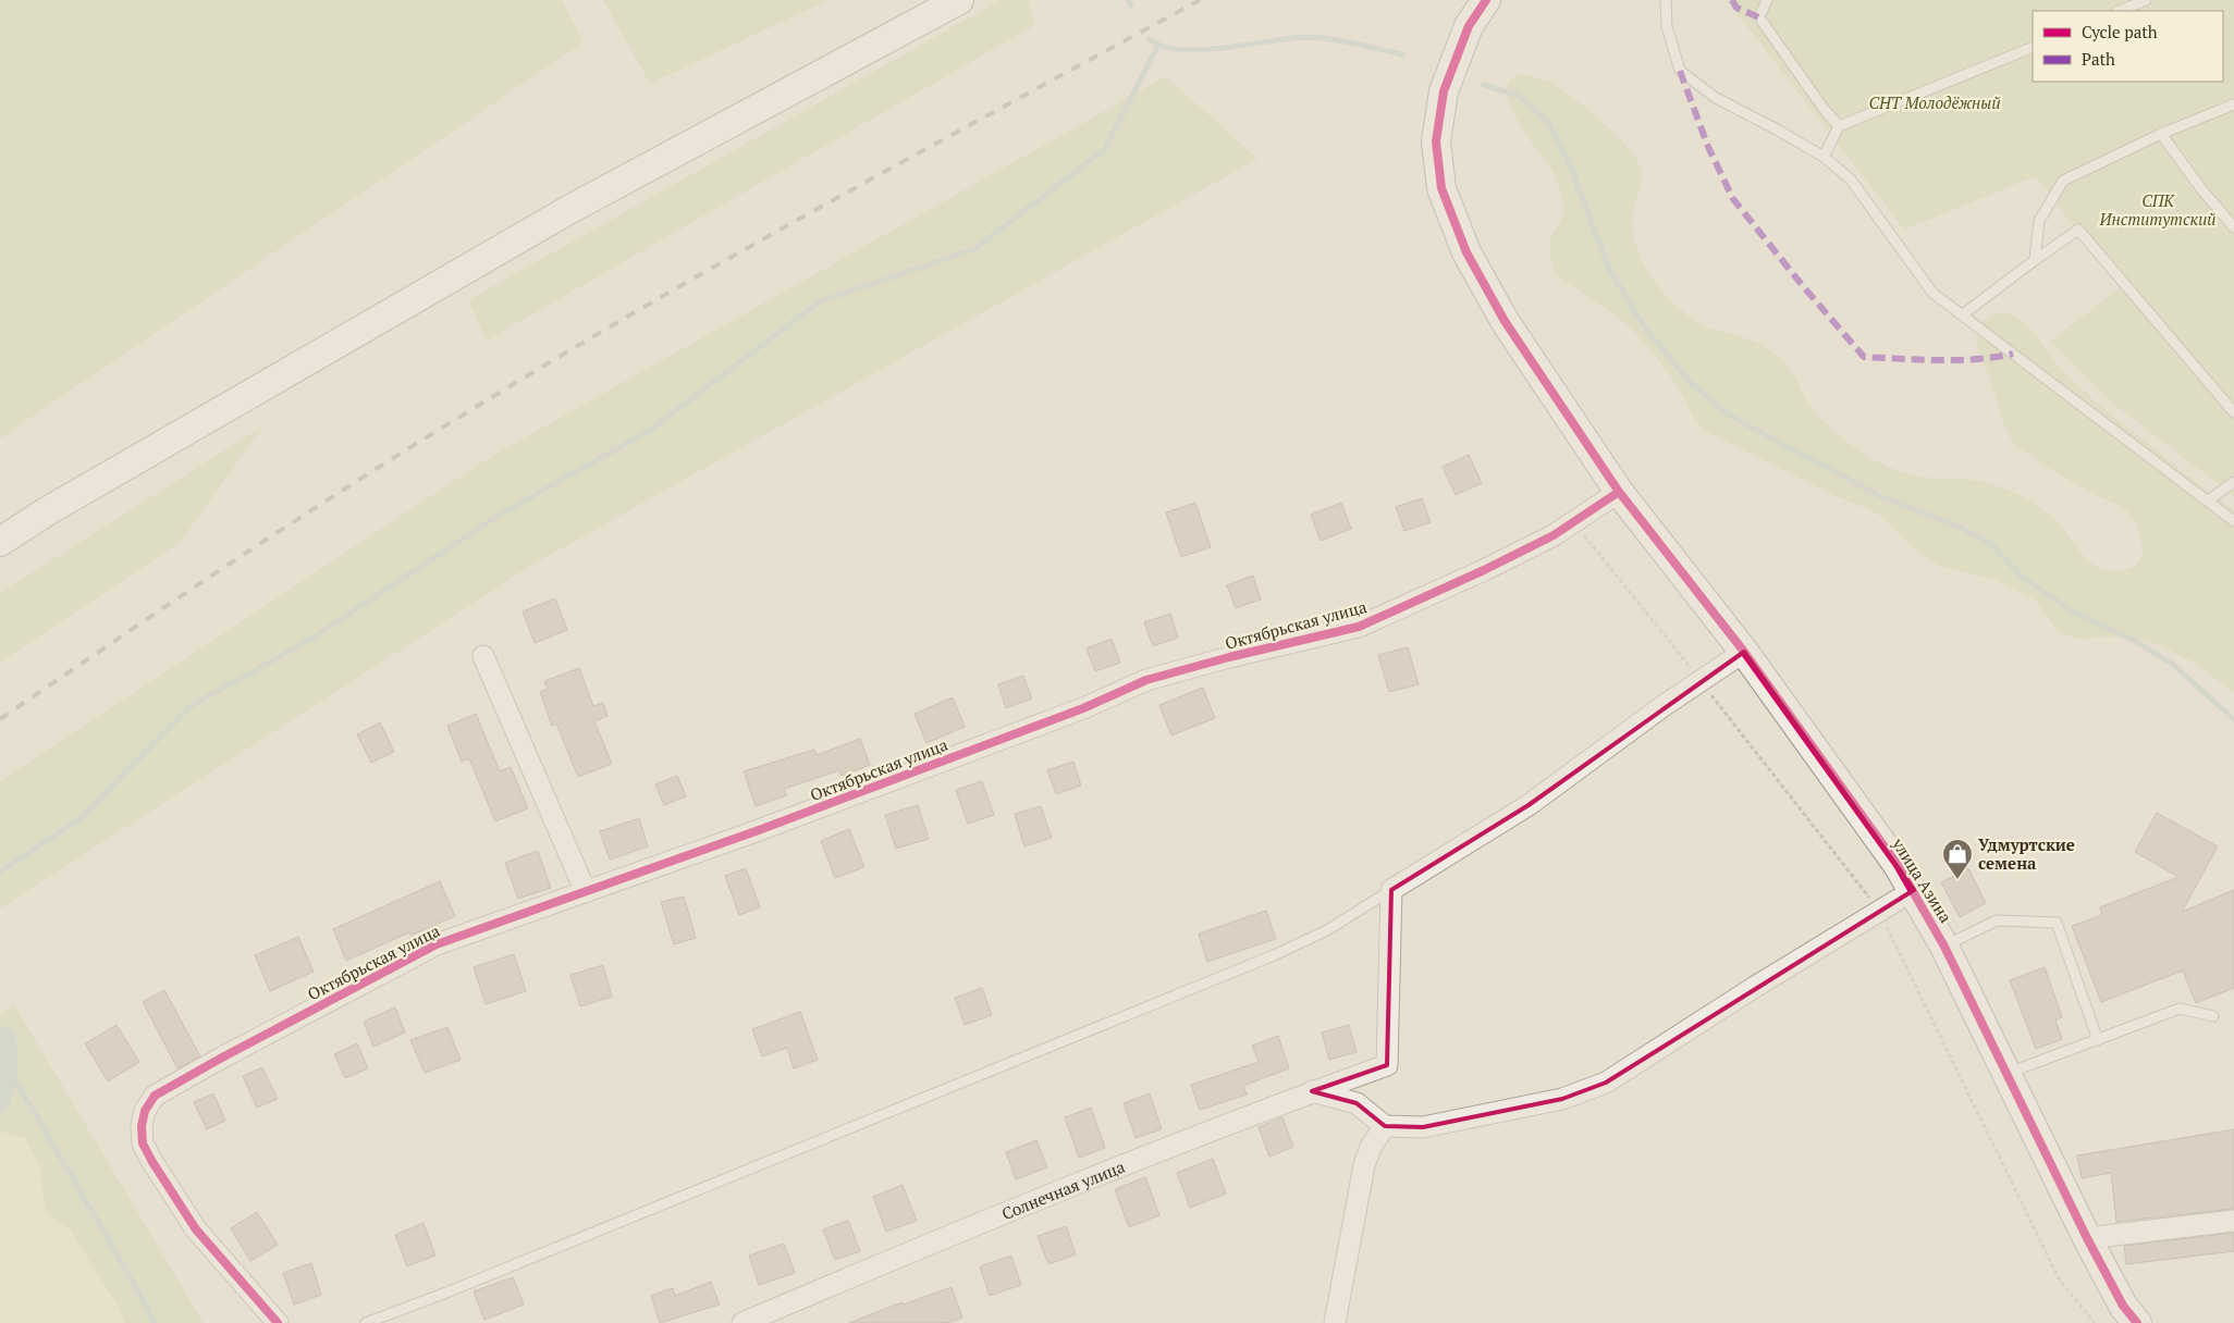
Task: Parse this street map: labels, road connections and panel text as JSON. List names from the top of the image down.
{
  "streets": {
    "street": ["Октябрьская улица", "улица Азина", "Солнечная улица"]
  },
  "crossings": [
    ["Октябрьская улица", "улица Азина"]
  ],
  "parks": ["СНТ Молодёжный", "СПК Институтский"],
  "places": {
    "shop": ["Удмуртские семена"]
  },
  "legend": ["Cycle path", "Path"]
}
